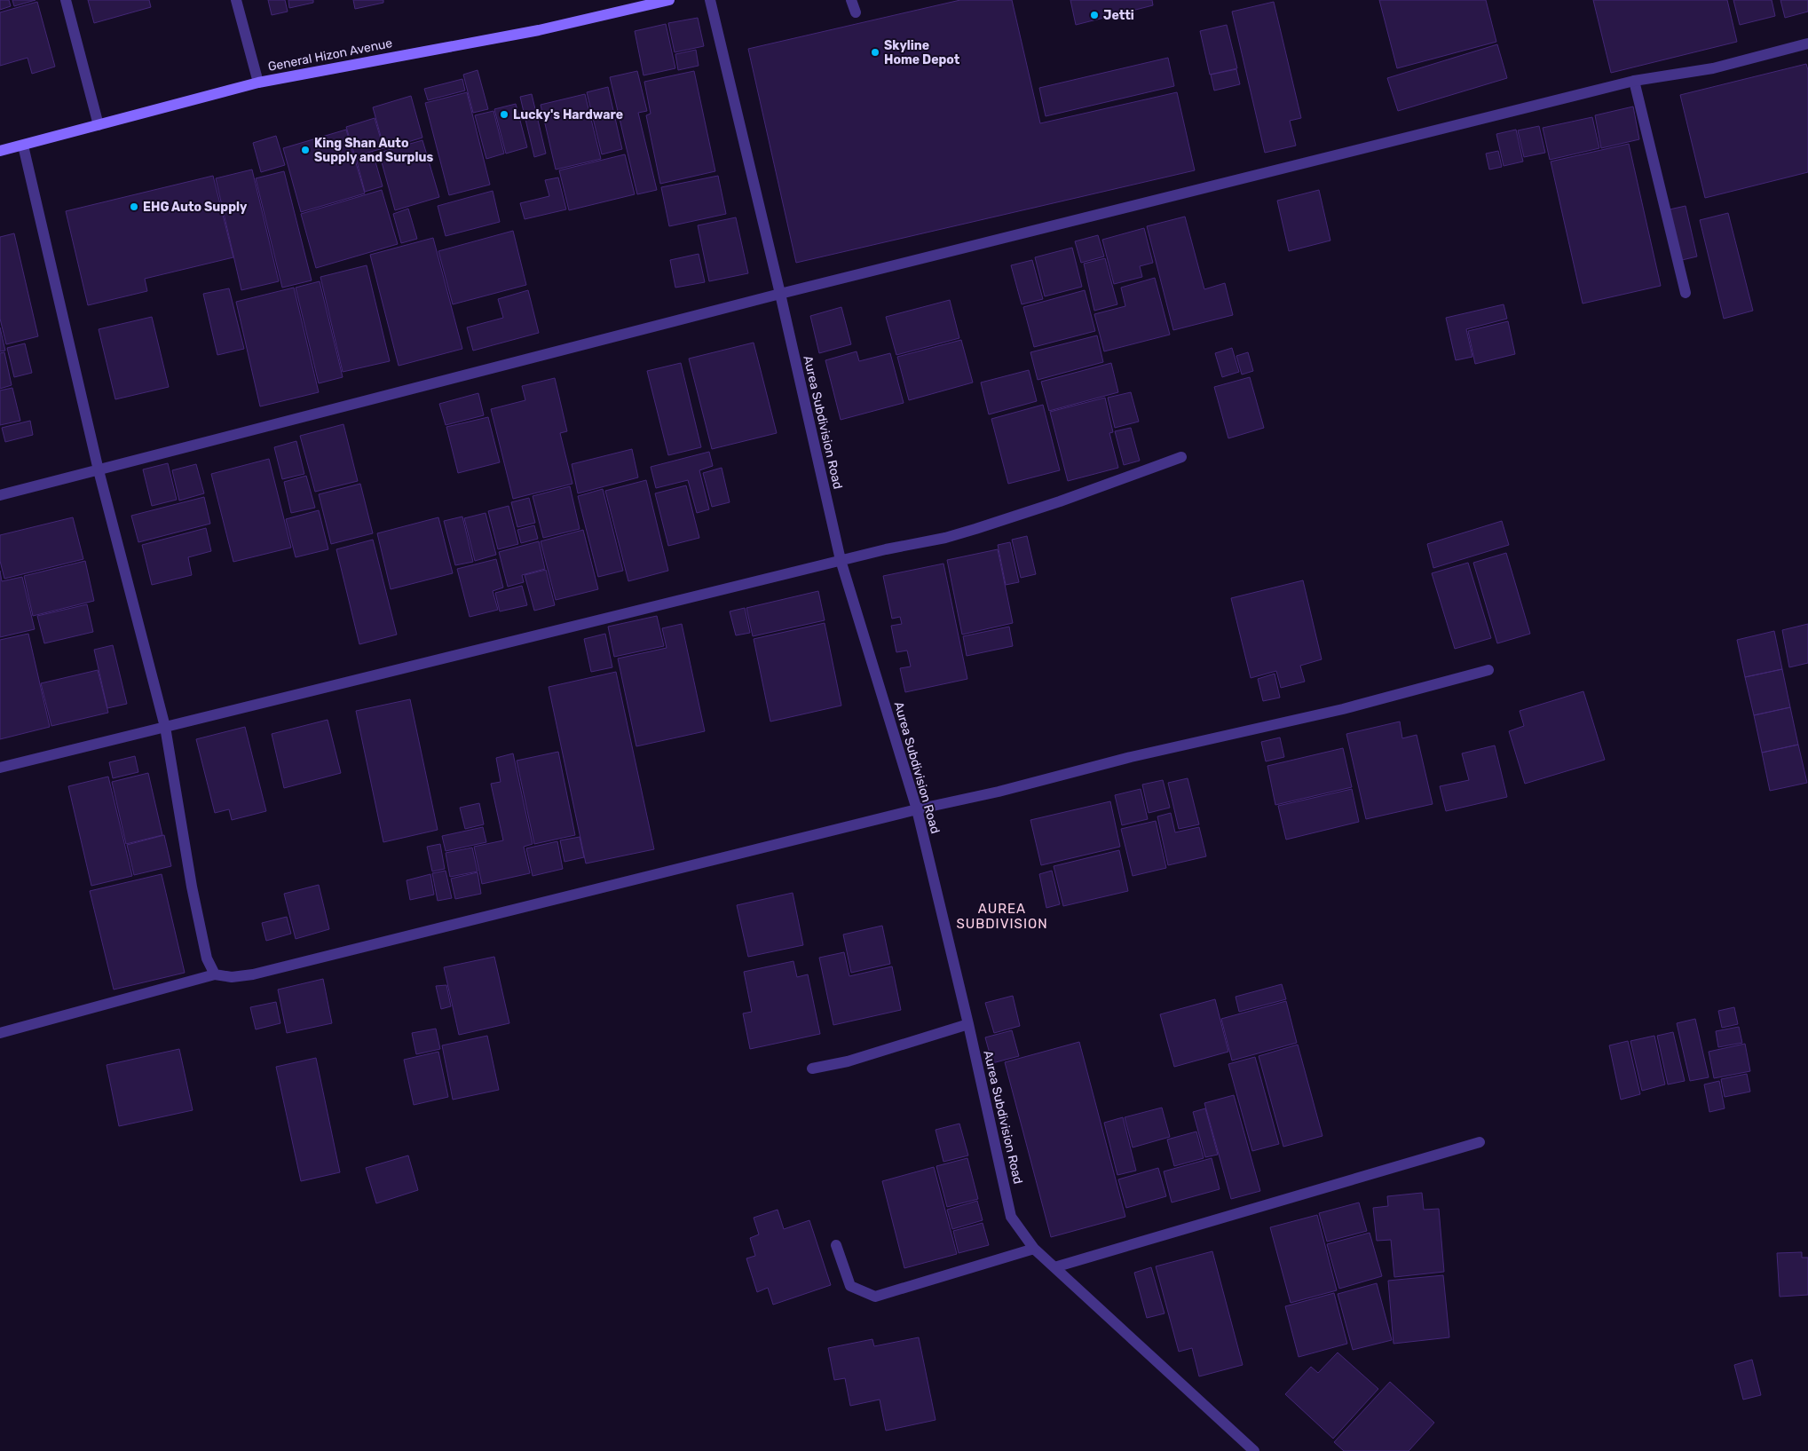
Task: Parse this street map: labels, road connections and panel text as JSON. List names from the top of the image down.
{
  "streets": {
    "main road": ["General Hizon Avenue"],
    "street": ["Aurea Subdivision Road"]
  },
  "districts": ["AUREA SUBDIVISION"],
  "places": [
    "Jetti",
    "Skyline Home Depot",
    "Lucky's Hardware",
    "King Shan Auto Supply and Surplus",
    "EHG Auto Supply"
  ]
}
